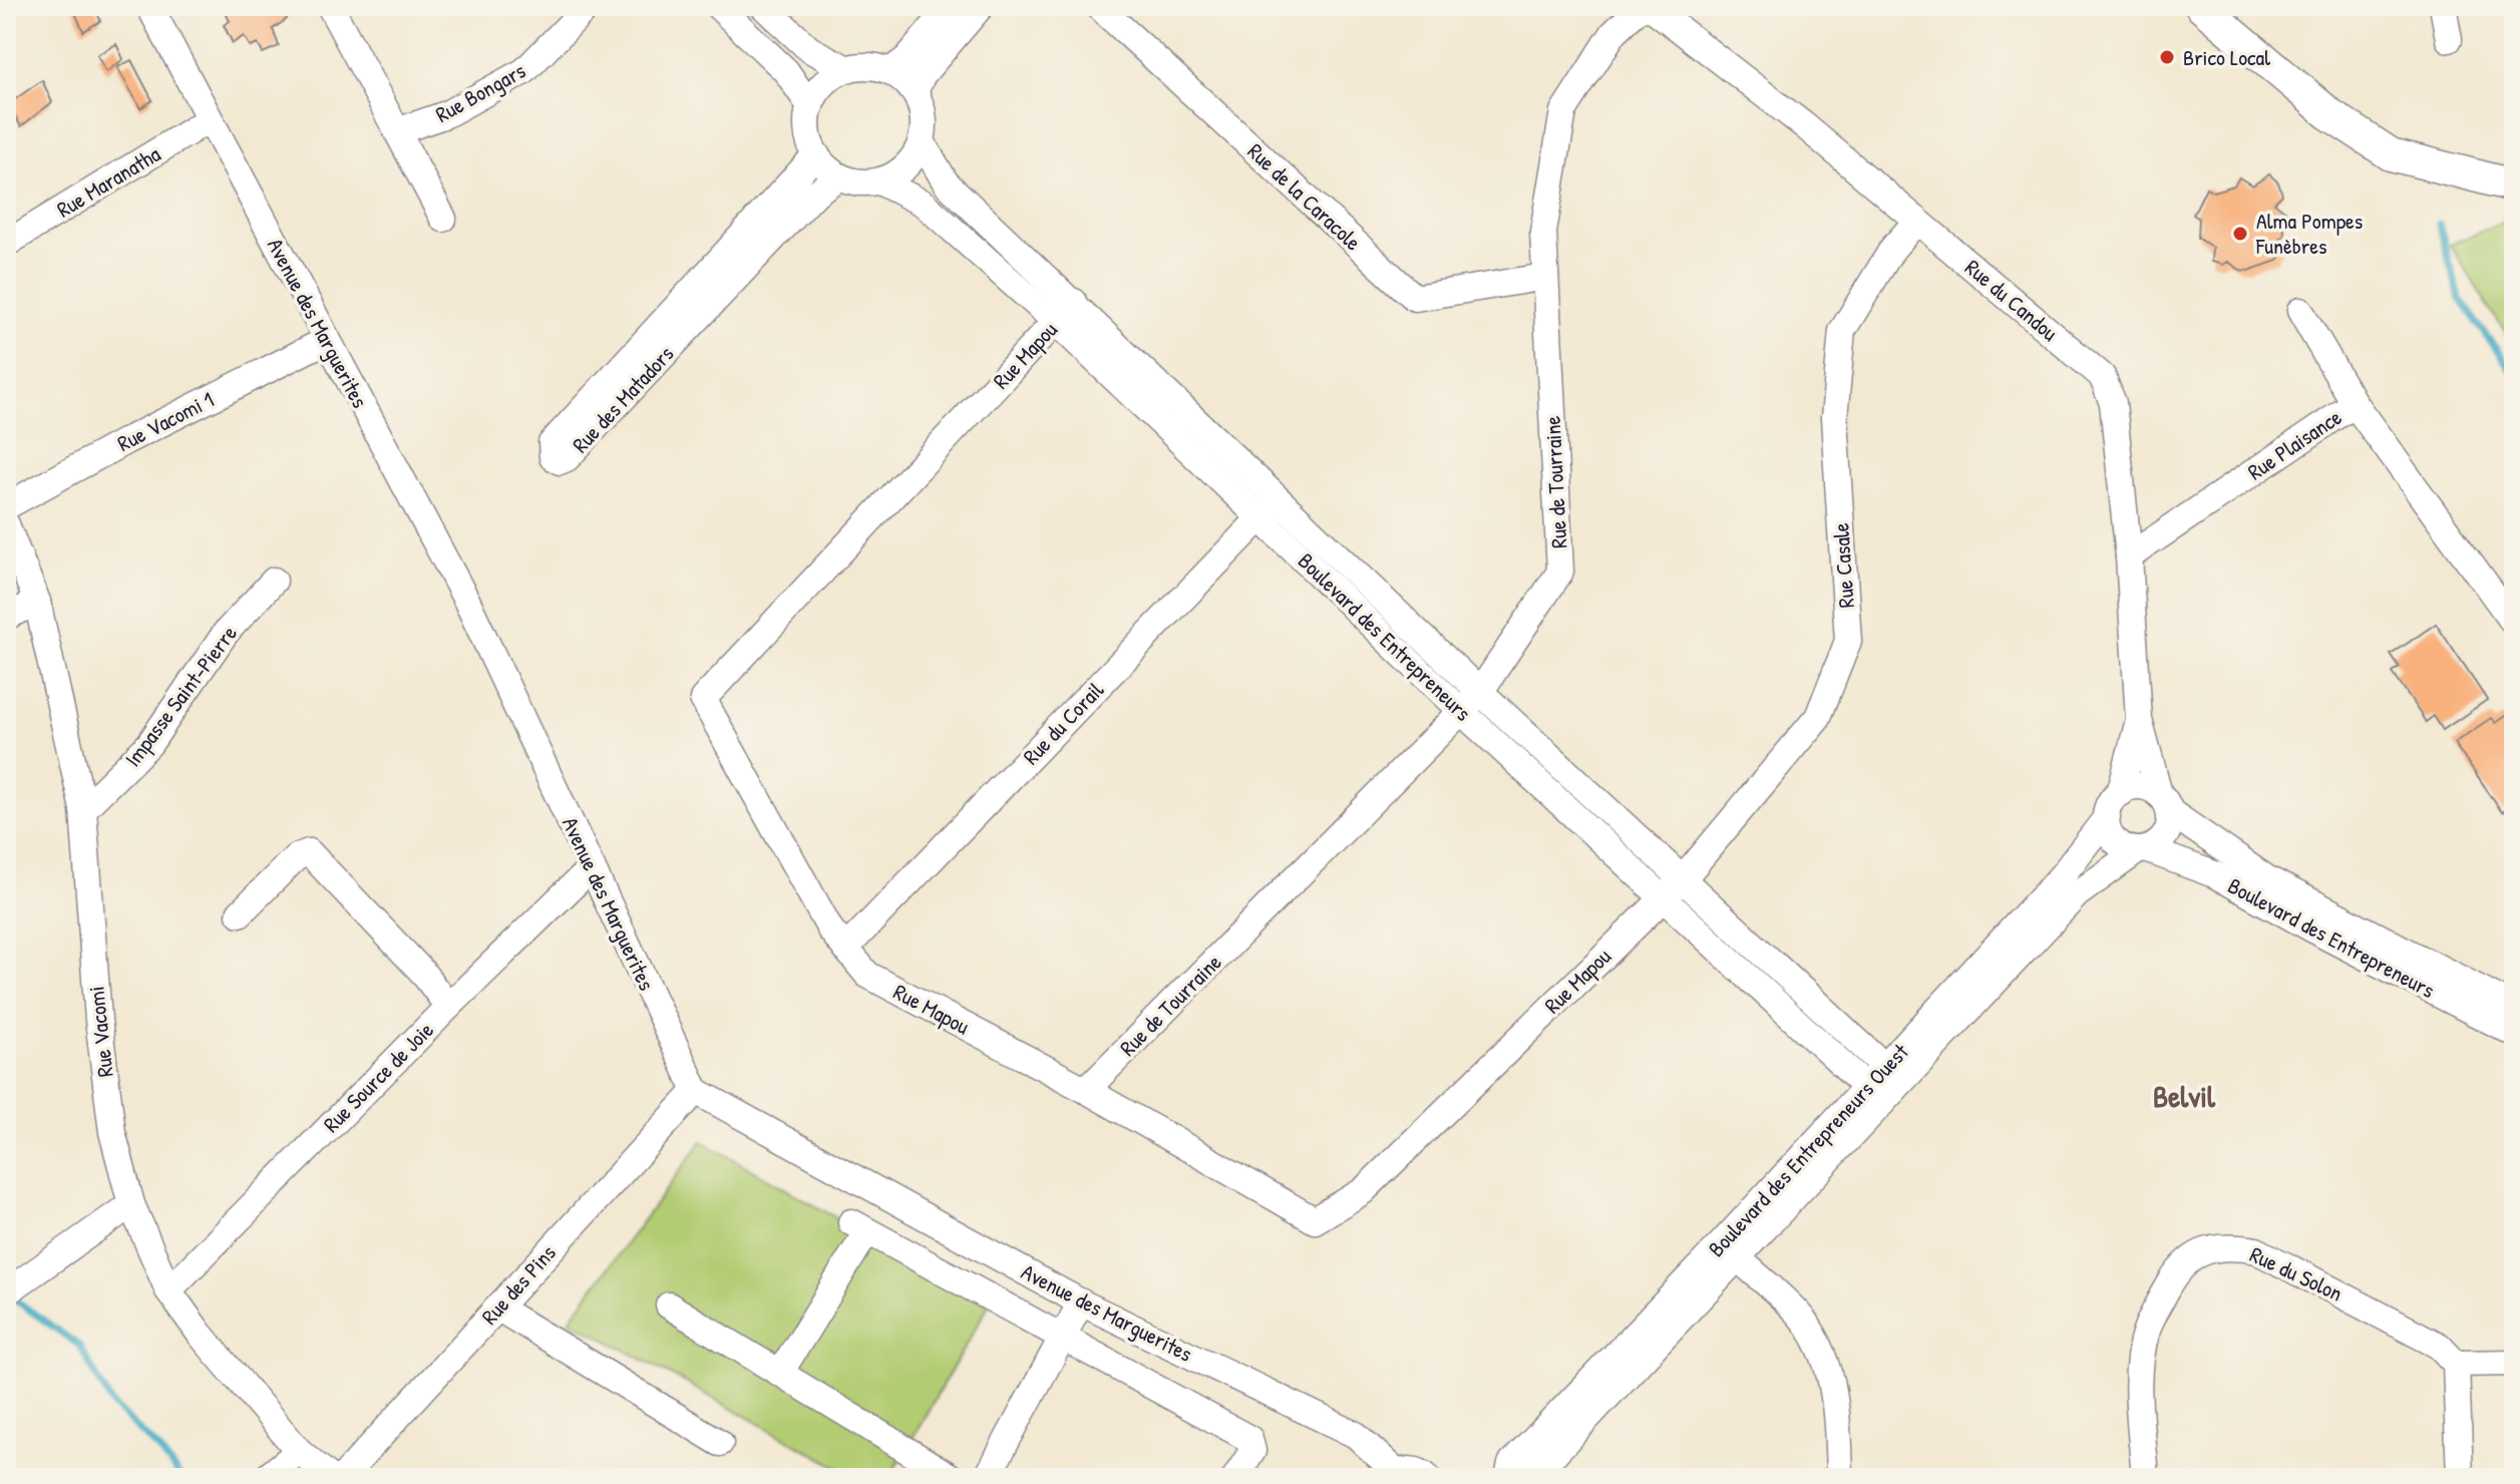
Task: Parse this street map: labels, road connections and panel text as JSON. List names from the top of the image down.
{
  "streets": {
    "street": [
      "Rue Bongars",
      "Rue Maranatha",
      "Rue de la Caracole",
      "Rue du Candou",
      "Avenue des Marguerites",
      "Rue Mapou",
      "Rue des Matadors",
      "Rue Vacomi 1",
      "Rue Plaisance",
      "Rue de Tourraine",
      "Rue Casale",
      "Boulevard des Entrepreneurs",
      "Impasse Saint-Pierre",
      "Rue du Corail",
      "Rue Vacomi",
      "Rue Source de Joie",
      "Boulevard des Entrepreneurs Ouest",
      "Rue du Solon",
      "Rue des Pins"
    ]
  },
  "crossings": [
    ["Rue Maranatha", "Avenue des Marguerites"],
    ["Rue de la Caracole", "Rue de Tourraine"],
    ["Rue du Candou", "Rue Plaisance"],
    ["Rue du Candou", "Rue Casale"],
    ["Rue du Candou", "Boulevard des Entrepreneurs"],
    ["Rue du Candou", "Boulevard des Entrepreneurs Ouest"],
    ["Avenue des Marguerites", "Rue Vacomi 1"],
    ["Avenue des Marguerites", "Rue Source de Joie"],
    ["Avenue des Marguerites", "Rue des Pins"],
    ["Rue Mapou", "Rue de Tourraine"],
    ["Rue Mapou", "Rue Casale"],
    ["Rue Mapou", "Boulevard des Entrepreneurs"],
    ["Rue Mapou", "Rue du Corail"],
    ["Rue des Matadors", "Boulevard des Entrepreneurs"],
    ["Rue de Tourraine", "Boulevard des Entrepreneurs"],
    ["Rue Casale", "Boulevard des Entrepreneurs"],
    ["Boulevard des Entrepreneurs", "Rue du Corail"],
    ["Boulevard des Entrepreneurs", "Boulevard des Entrepreneurs Ouest"],
    ["Impasse Saint-Pierre", "Rue Vacomi"],
    ["Rue Vacomi", "Rue Source de Joie"]
  ],
  "districts": ["Belvil"],
  "places": ["Brico Local", "Alma Pompes Funèbres"]
}
